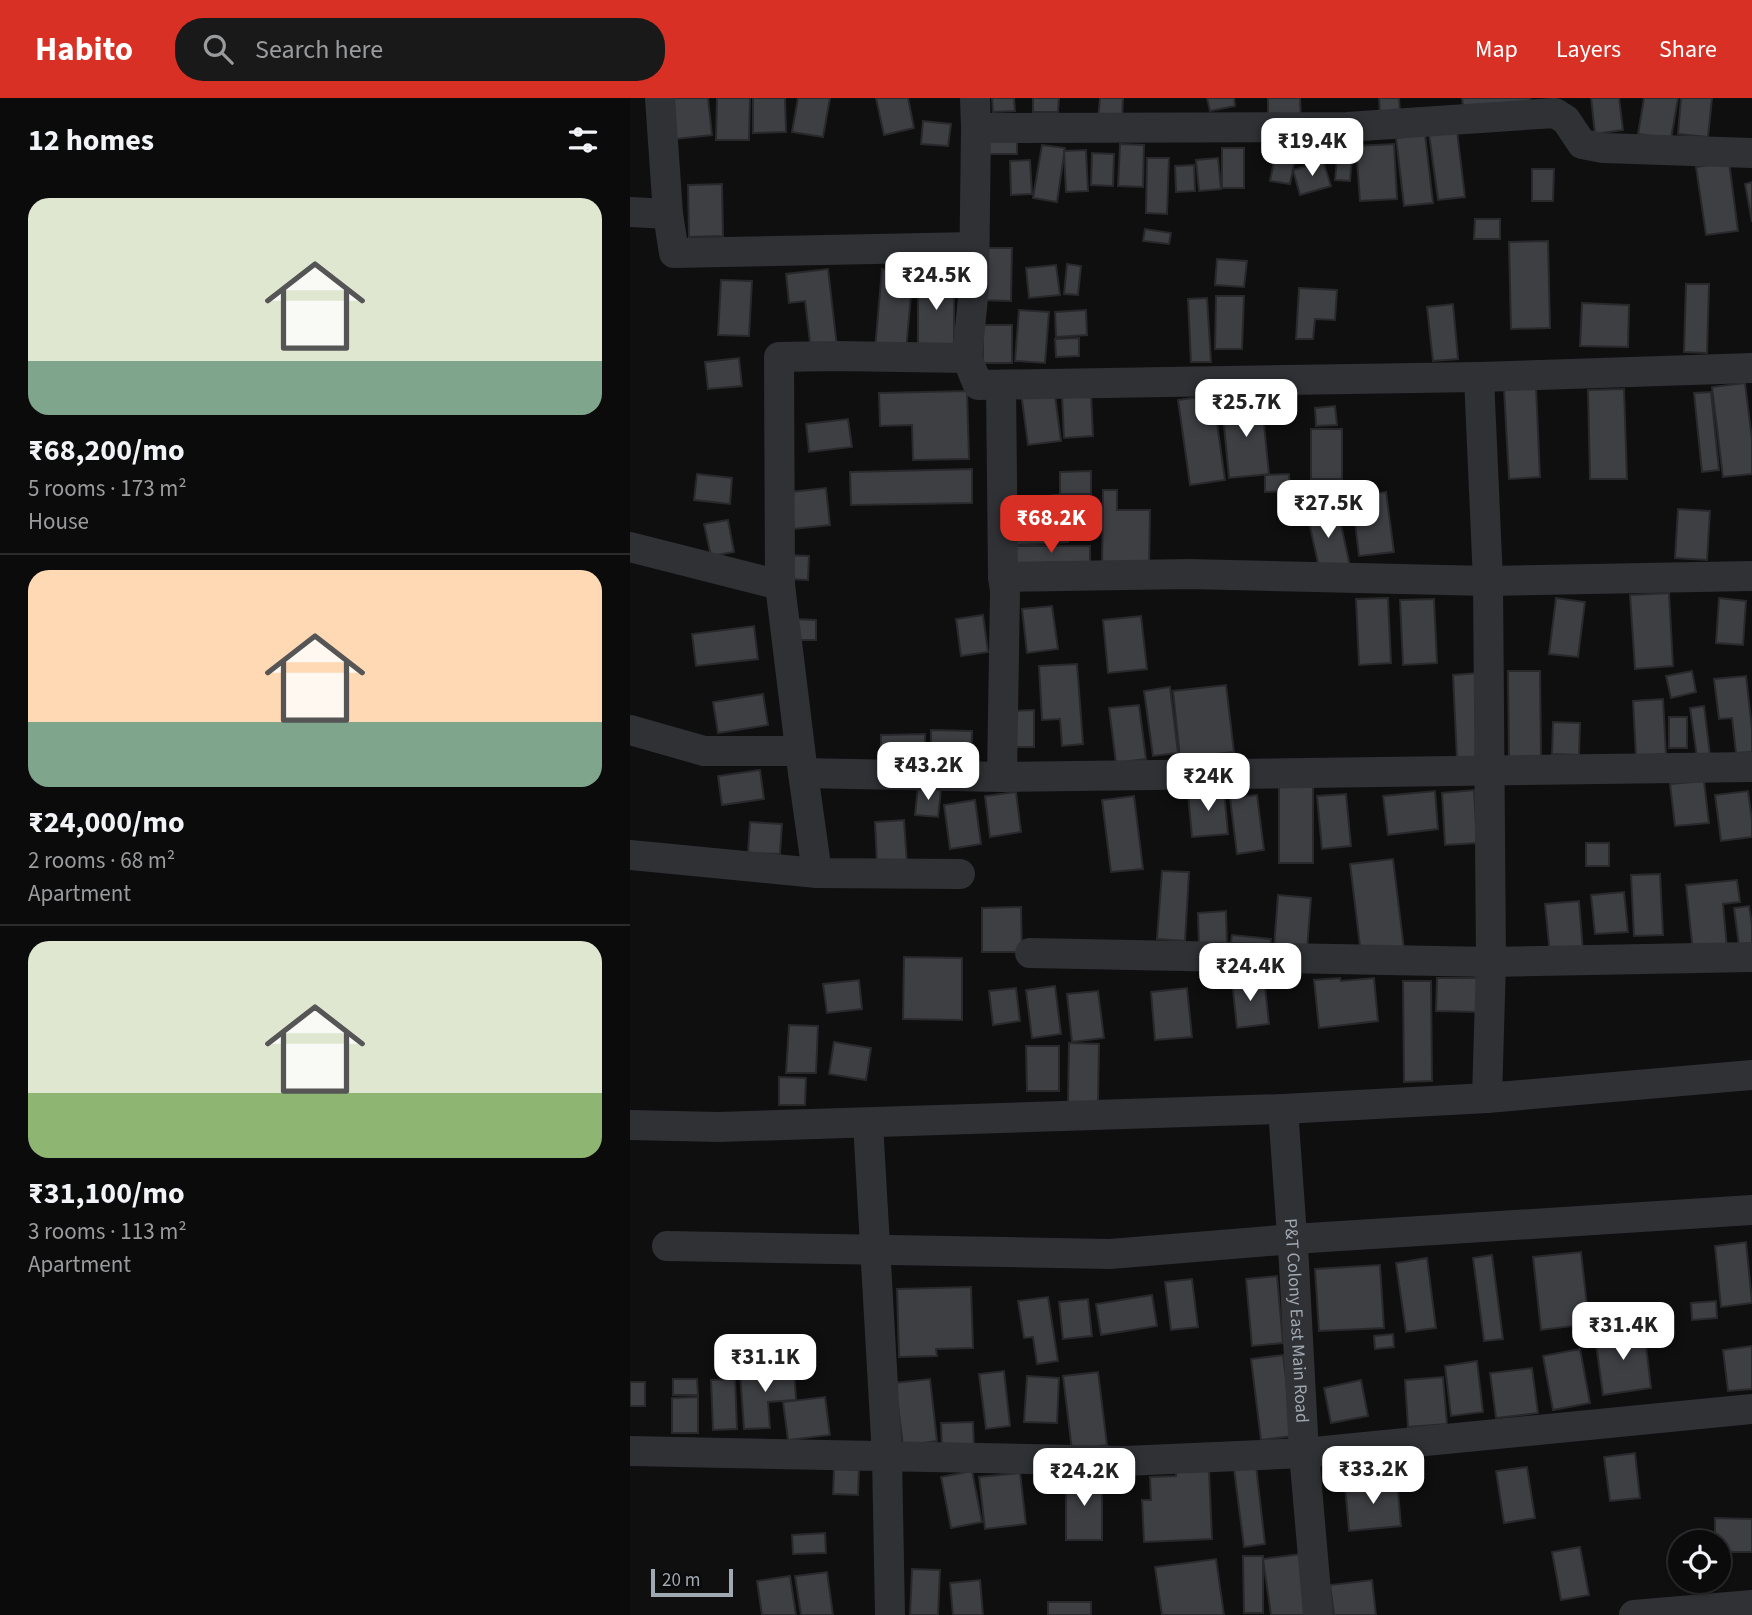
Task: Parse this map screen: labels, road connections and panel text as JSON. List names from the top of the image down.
{
  "streets": {
    "street": ["P&T Colony East Main Road"]
  },
  "scale_bar": "20 m",
  "page": {
    "header": "Habito",
    "search": "Search here",
    "nav": ["Map", "Layers", "Share"],
    "heading": "12 homes",
    "price": [
      "₹19.4K",
      "₹24.5K",
      "₹25.7K",
      "₹27.5K",
      "₹68.2K",
      "₹43.2K",
      "₹24K",
      "₹24.4K",
      "₹31.4K",
      "₹31.1K",
      "₹33.2K",
      "₹24.2K"
    ],
    "list": [
      {
        "name": "₹68,200/mo",
        "note": "5 rooms · 173 m² · House"
      },
      {
        "name": "₹24,000/mo",
        "note": "2 rooms · 68 m² · Apartment"
      },
      {
        "name": "₹31,100/mo",
        "note": "3 rooms · 113 m² · Apartment"
      }
    ],
    "scale": "20 m"
  }
}
